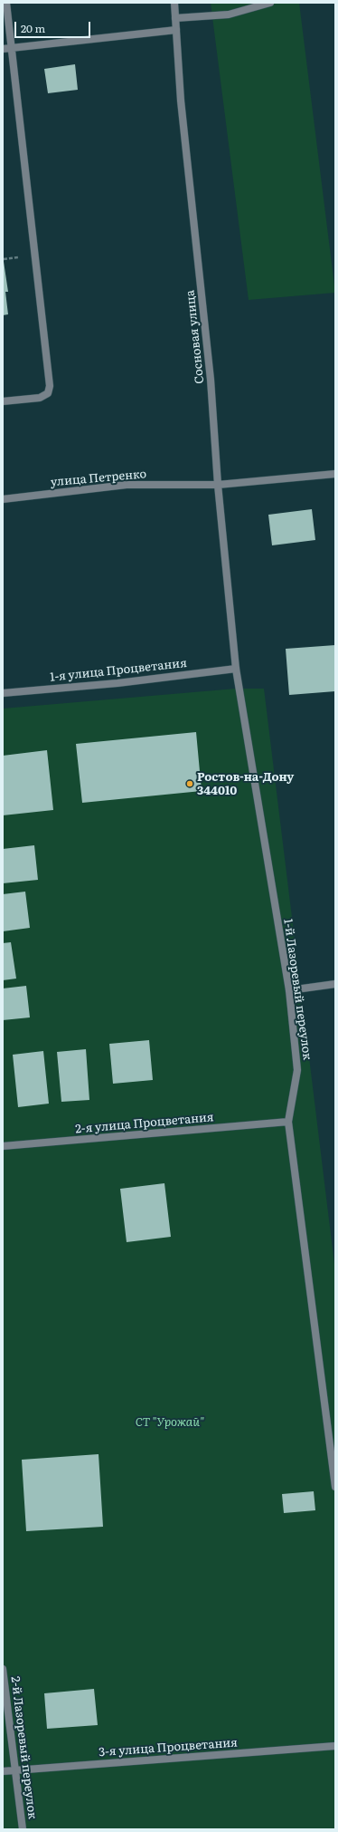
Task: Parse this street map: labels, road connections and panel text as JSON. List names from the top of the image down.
{
  "streets": {
    "street": [
      "Сосновая улица",
      "улица Петренко",
      "1-я улица Процветания",
      "1-й Лазоревый переулок",
      "2-я улица Процветания",
      "2-й Лазоревый переулок",
      "3-я улица Процветания"
    ]
  },
  "crossings": [
    ["Сосновая улица", "улица Петренко"],
    ["Сосновая улица", "1-я улица Процветания"],
    ["Сосновая улица", "1-й Лазоревый переулок"],
    ["1-я улица Процветания", "1-й Лазоревый переулок"],
    ["1-й Лазоревый переулок", "2-я улица Процветания"],
    ["2-й Лазоревый переулок", "3-я улица Процветания"]
  ],
  "parks": ["СТ \"Урожай\""],
  "places": ["Ростов-на-Дону 344010"],
  "scale_bar": "20 m"
}
